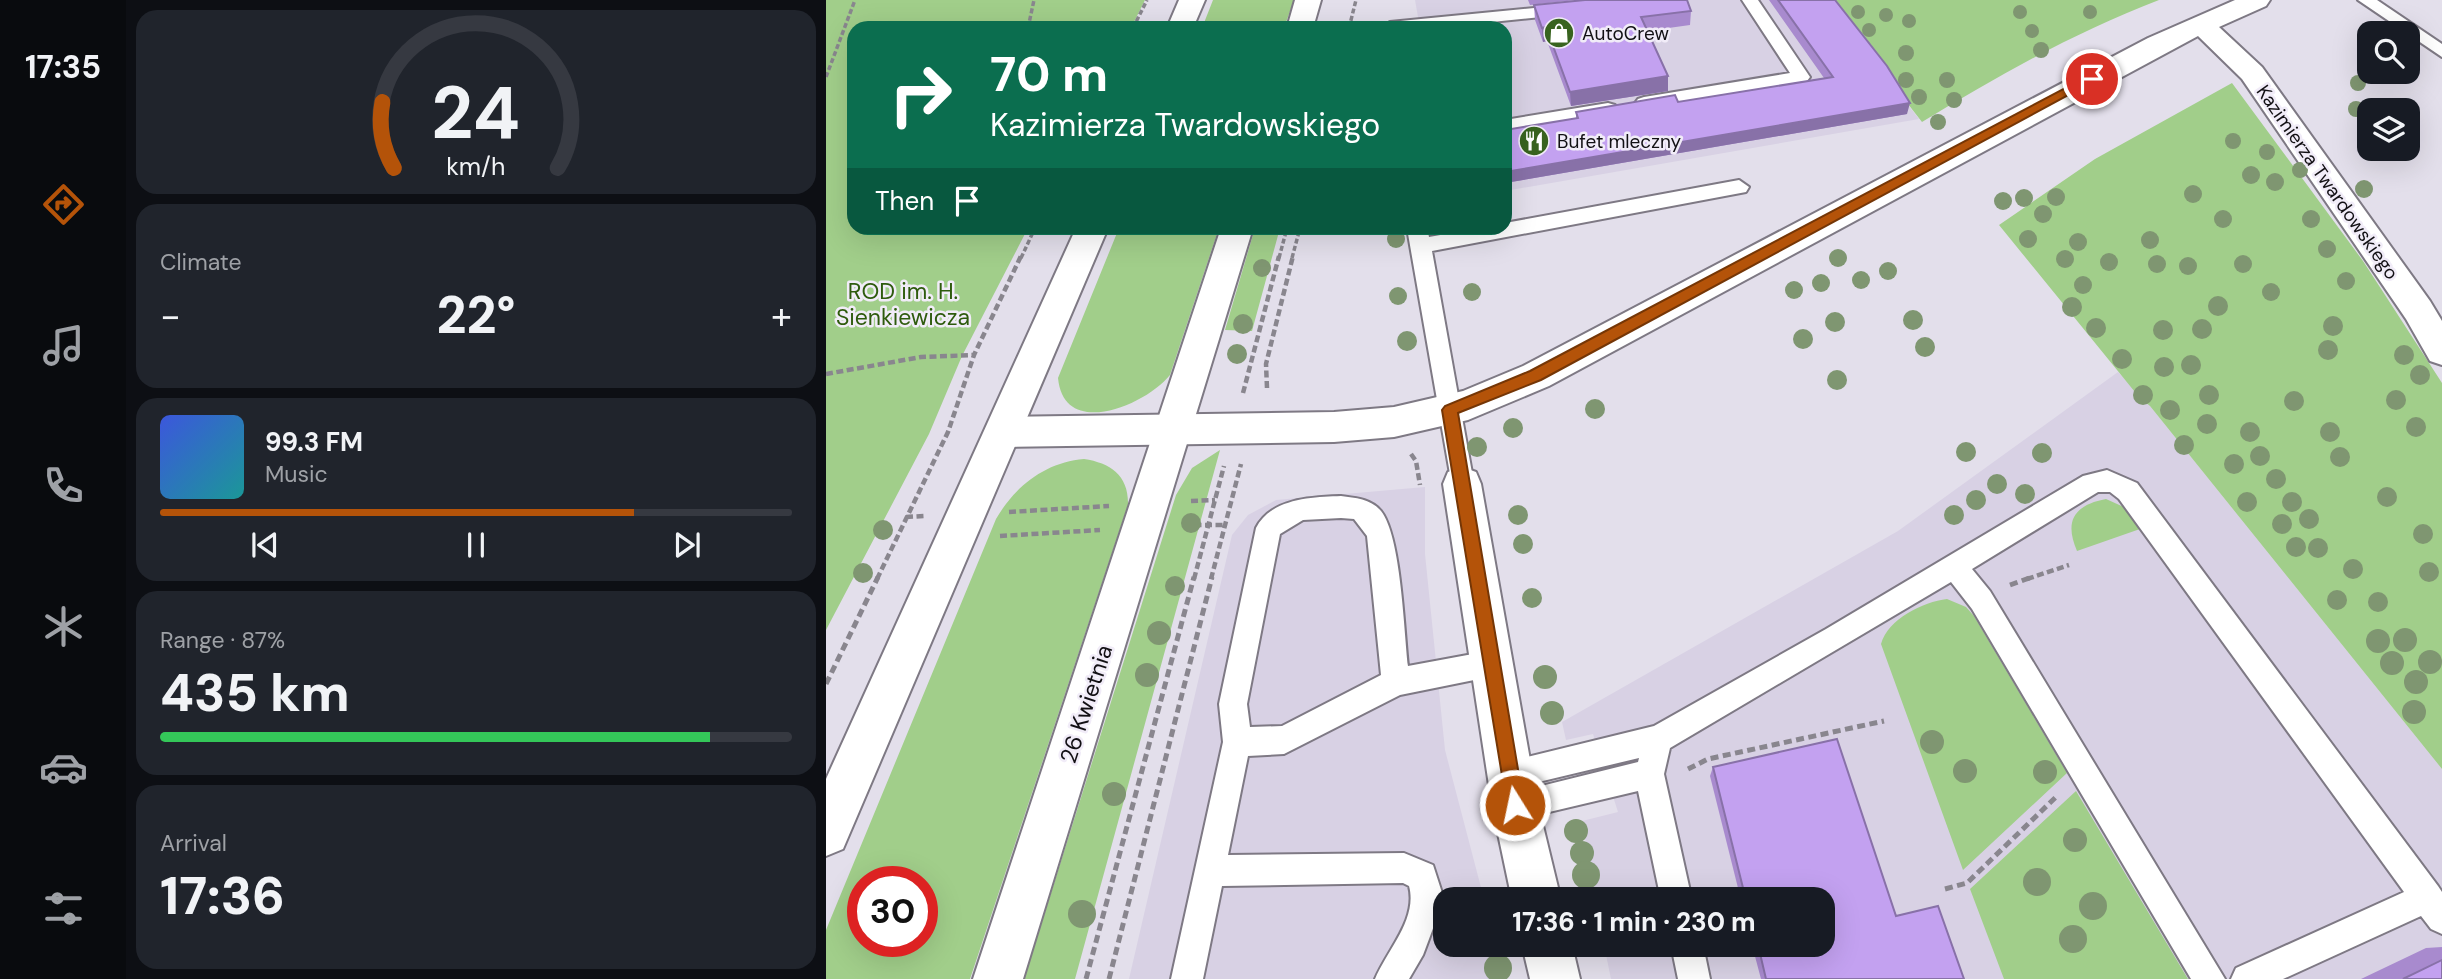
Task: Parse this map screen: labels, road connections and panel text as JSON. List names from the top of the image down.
{
  "streets": {
    "street": ["Kazimierza Twardowskiego", "26 Kwietnia"]
  },
  "parks": ["ROD im. H. Sienkiewicza"],
  "places": {
    "shop": ["AutoCrew"],
    "restaurant": ["Bufet mleczny"]
  },
  "page": {
    "tabs": "17:35",
    "turn": ["70 m", "Kazimierza Twardowskiego"],
    "then": "Then",
    "tile": [
      "Climate",
      ["Range · 87%", "435 km"],
      ["Arrival", "17:36"]
    ],
    "heat": ["−", "22°", "+"],
    "song": ["99.3 FM", "Music"],
    "limit": "30",
    "trip": "17:36 · 1 min · 230 m",
    "gauge": ["24", "km/h"]
  }
}
